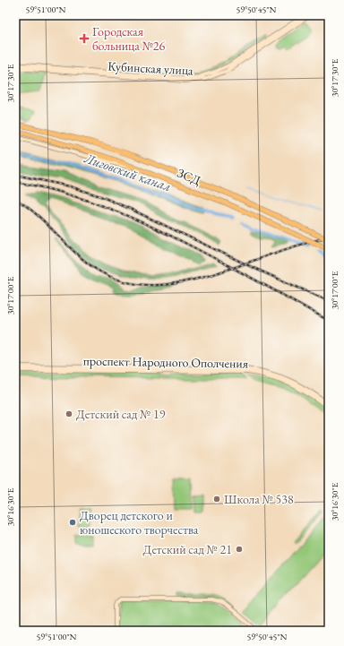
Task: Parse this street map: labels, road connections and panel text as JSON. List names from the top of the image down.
{
  "streets": {
    "highway": ["ЗСД"],
    "main road": ["Кубинская улица", "проспект Народного Ополчения"]
  },
  "water": ["Лиговский канал"],
  "places": {
    "health": ["Городская больница №26"],
    "other": [
      "Детский сад № 19",
      "Школа № 538",
      "Дворец детского и юношеского творчества",
      "Детский сад № 21"
    ]
  },
  "coordinates": [
    "59°51'00\"N",
    "59°50'45\"N",
    "30°17'30\"E",
    "30°17'00\"E",
    "30°16'30\"E"
  ]
}
